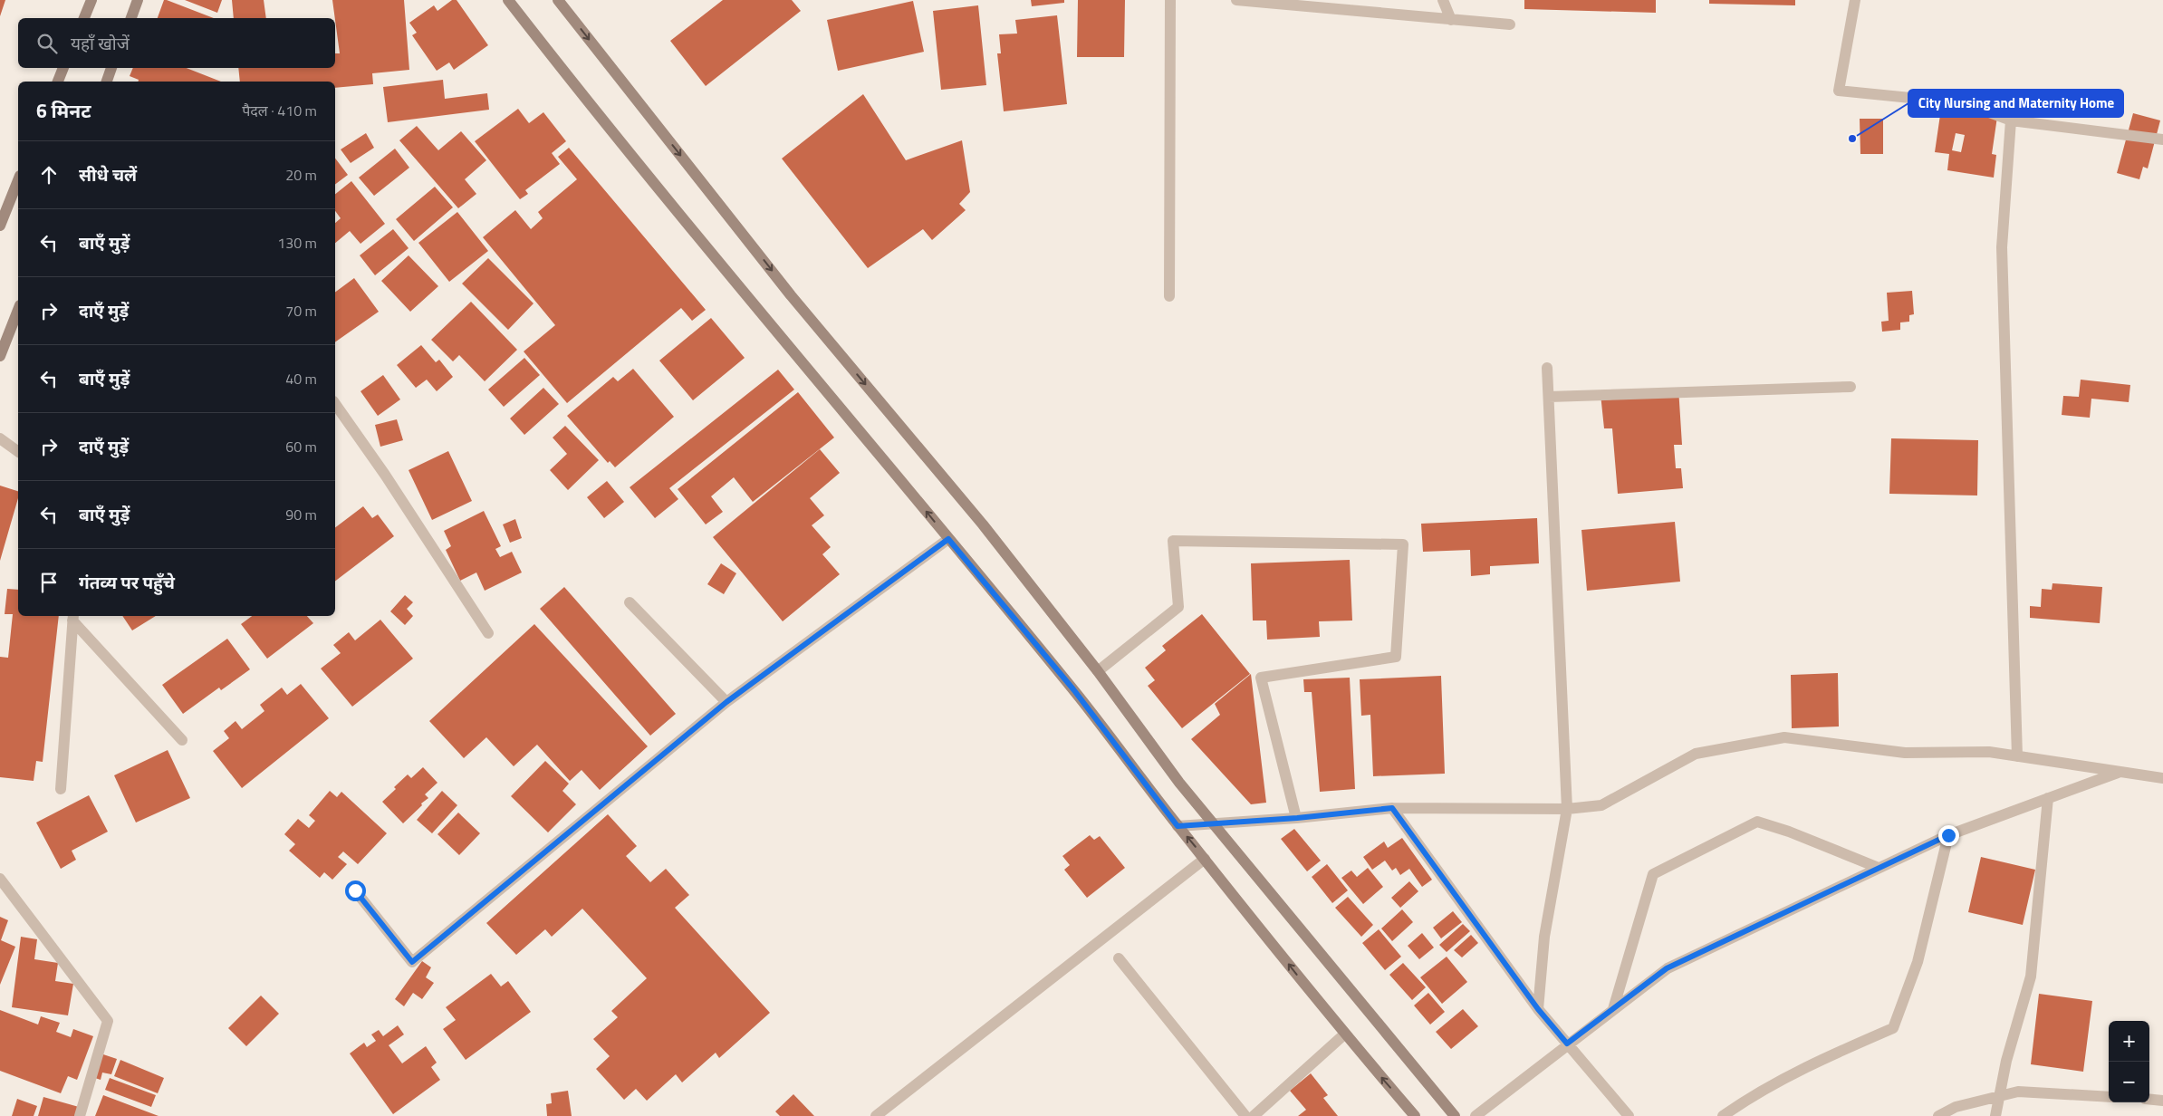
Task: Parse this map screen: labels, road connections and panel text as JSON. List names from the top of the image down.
{
  "places": ["City Nursing and Maternity Home"],
  "page": {
    "search": "यहाँ खोजें",
    "heading": ["6 मिनट", "पैदल · 410 m"],
    "list": [
      ["सीधे चलें", "20 m"],
      ["बाएँ मुड़ें", "130 m"],
      ["दाएँ मुड़ें", "70 m"],
      ["बाएँ मुड़ें", "40 m"],
      ["दाएँ मुड़ें", "60 m"],
      ["बाएँ मुड़ें", "90 m"],
      "गंतव्य पर पहुँचे"
    ],
    "map_buttons": ["+", "−"]
  }
}
